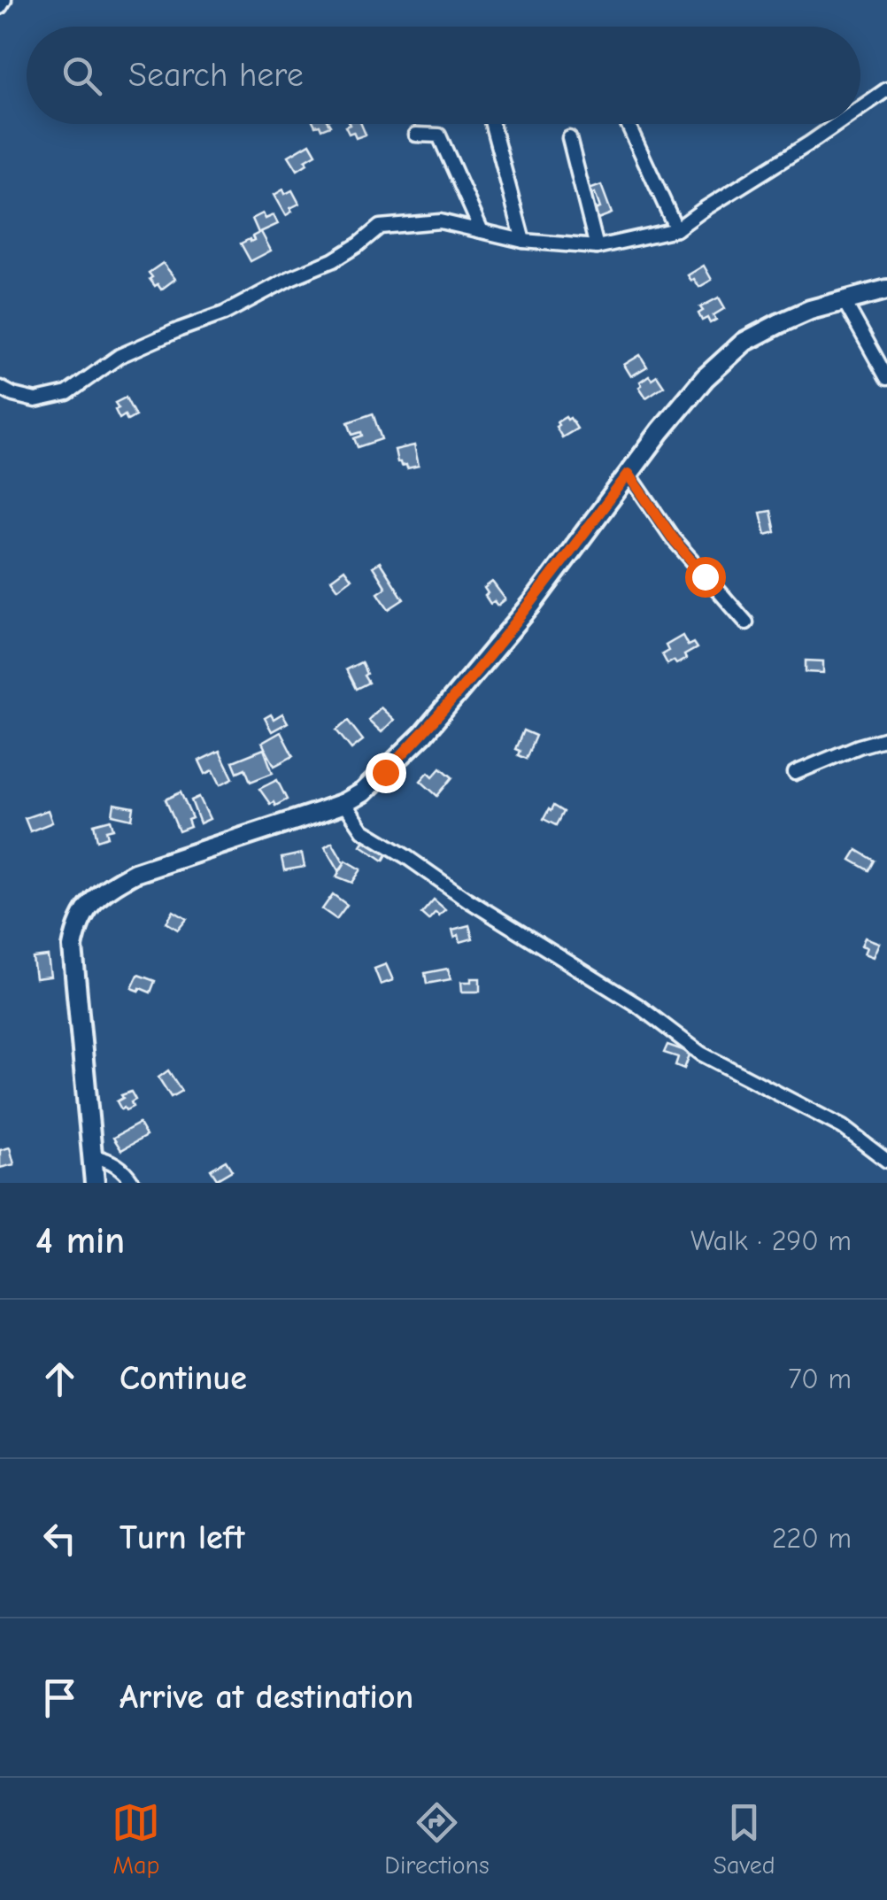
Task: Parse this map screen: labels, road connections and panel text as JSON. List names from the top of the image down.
{
  "page": {
    "search": "Search here",
    "heading": ["4 min", "Walk · 290 m"],
    "list": [
      ["Continue", "70 m"],
      ["Turn left", "220 m"],
      "Arrive at destination"
    ],
    "nav": ["Map", "Directions", "Saved"]
  }
}
